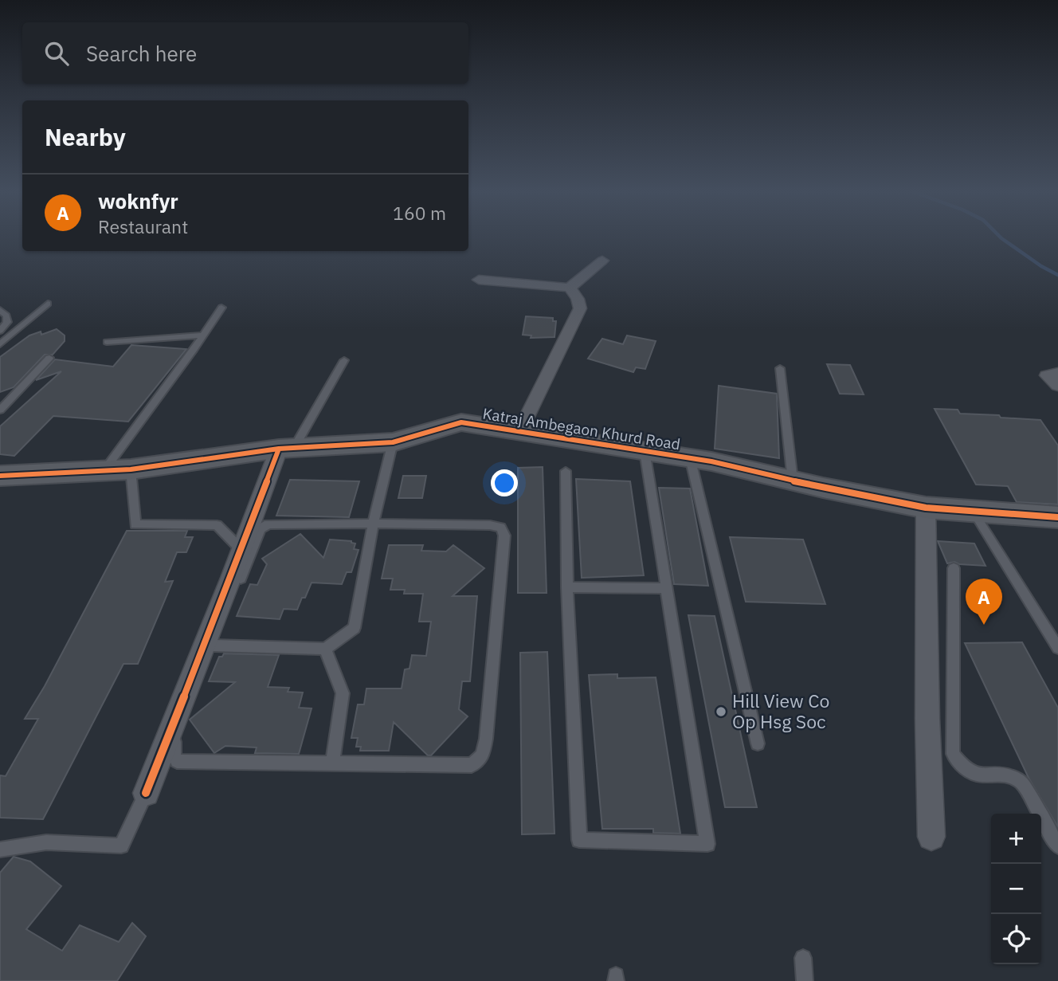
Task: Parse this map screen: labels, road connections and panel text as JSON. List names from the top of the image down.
{
  "streets": {
    "street": ["Katraj Ambegaon Khurd Road"]
  },
  "places": ["Hill View Co Op Hsg Soc"],
  "page": {
    "search": "Search here",
    "heading": "Nearby",
    "list": [
      {
        "mark": "A",
        "name": "woknfyr",
        "note": "Restaurant",
        "value": "160 m"
      }
    ],
    "pins": "A",
    "map_buttons": ["+", "−"]
  }
}
